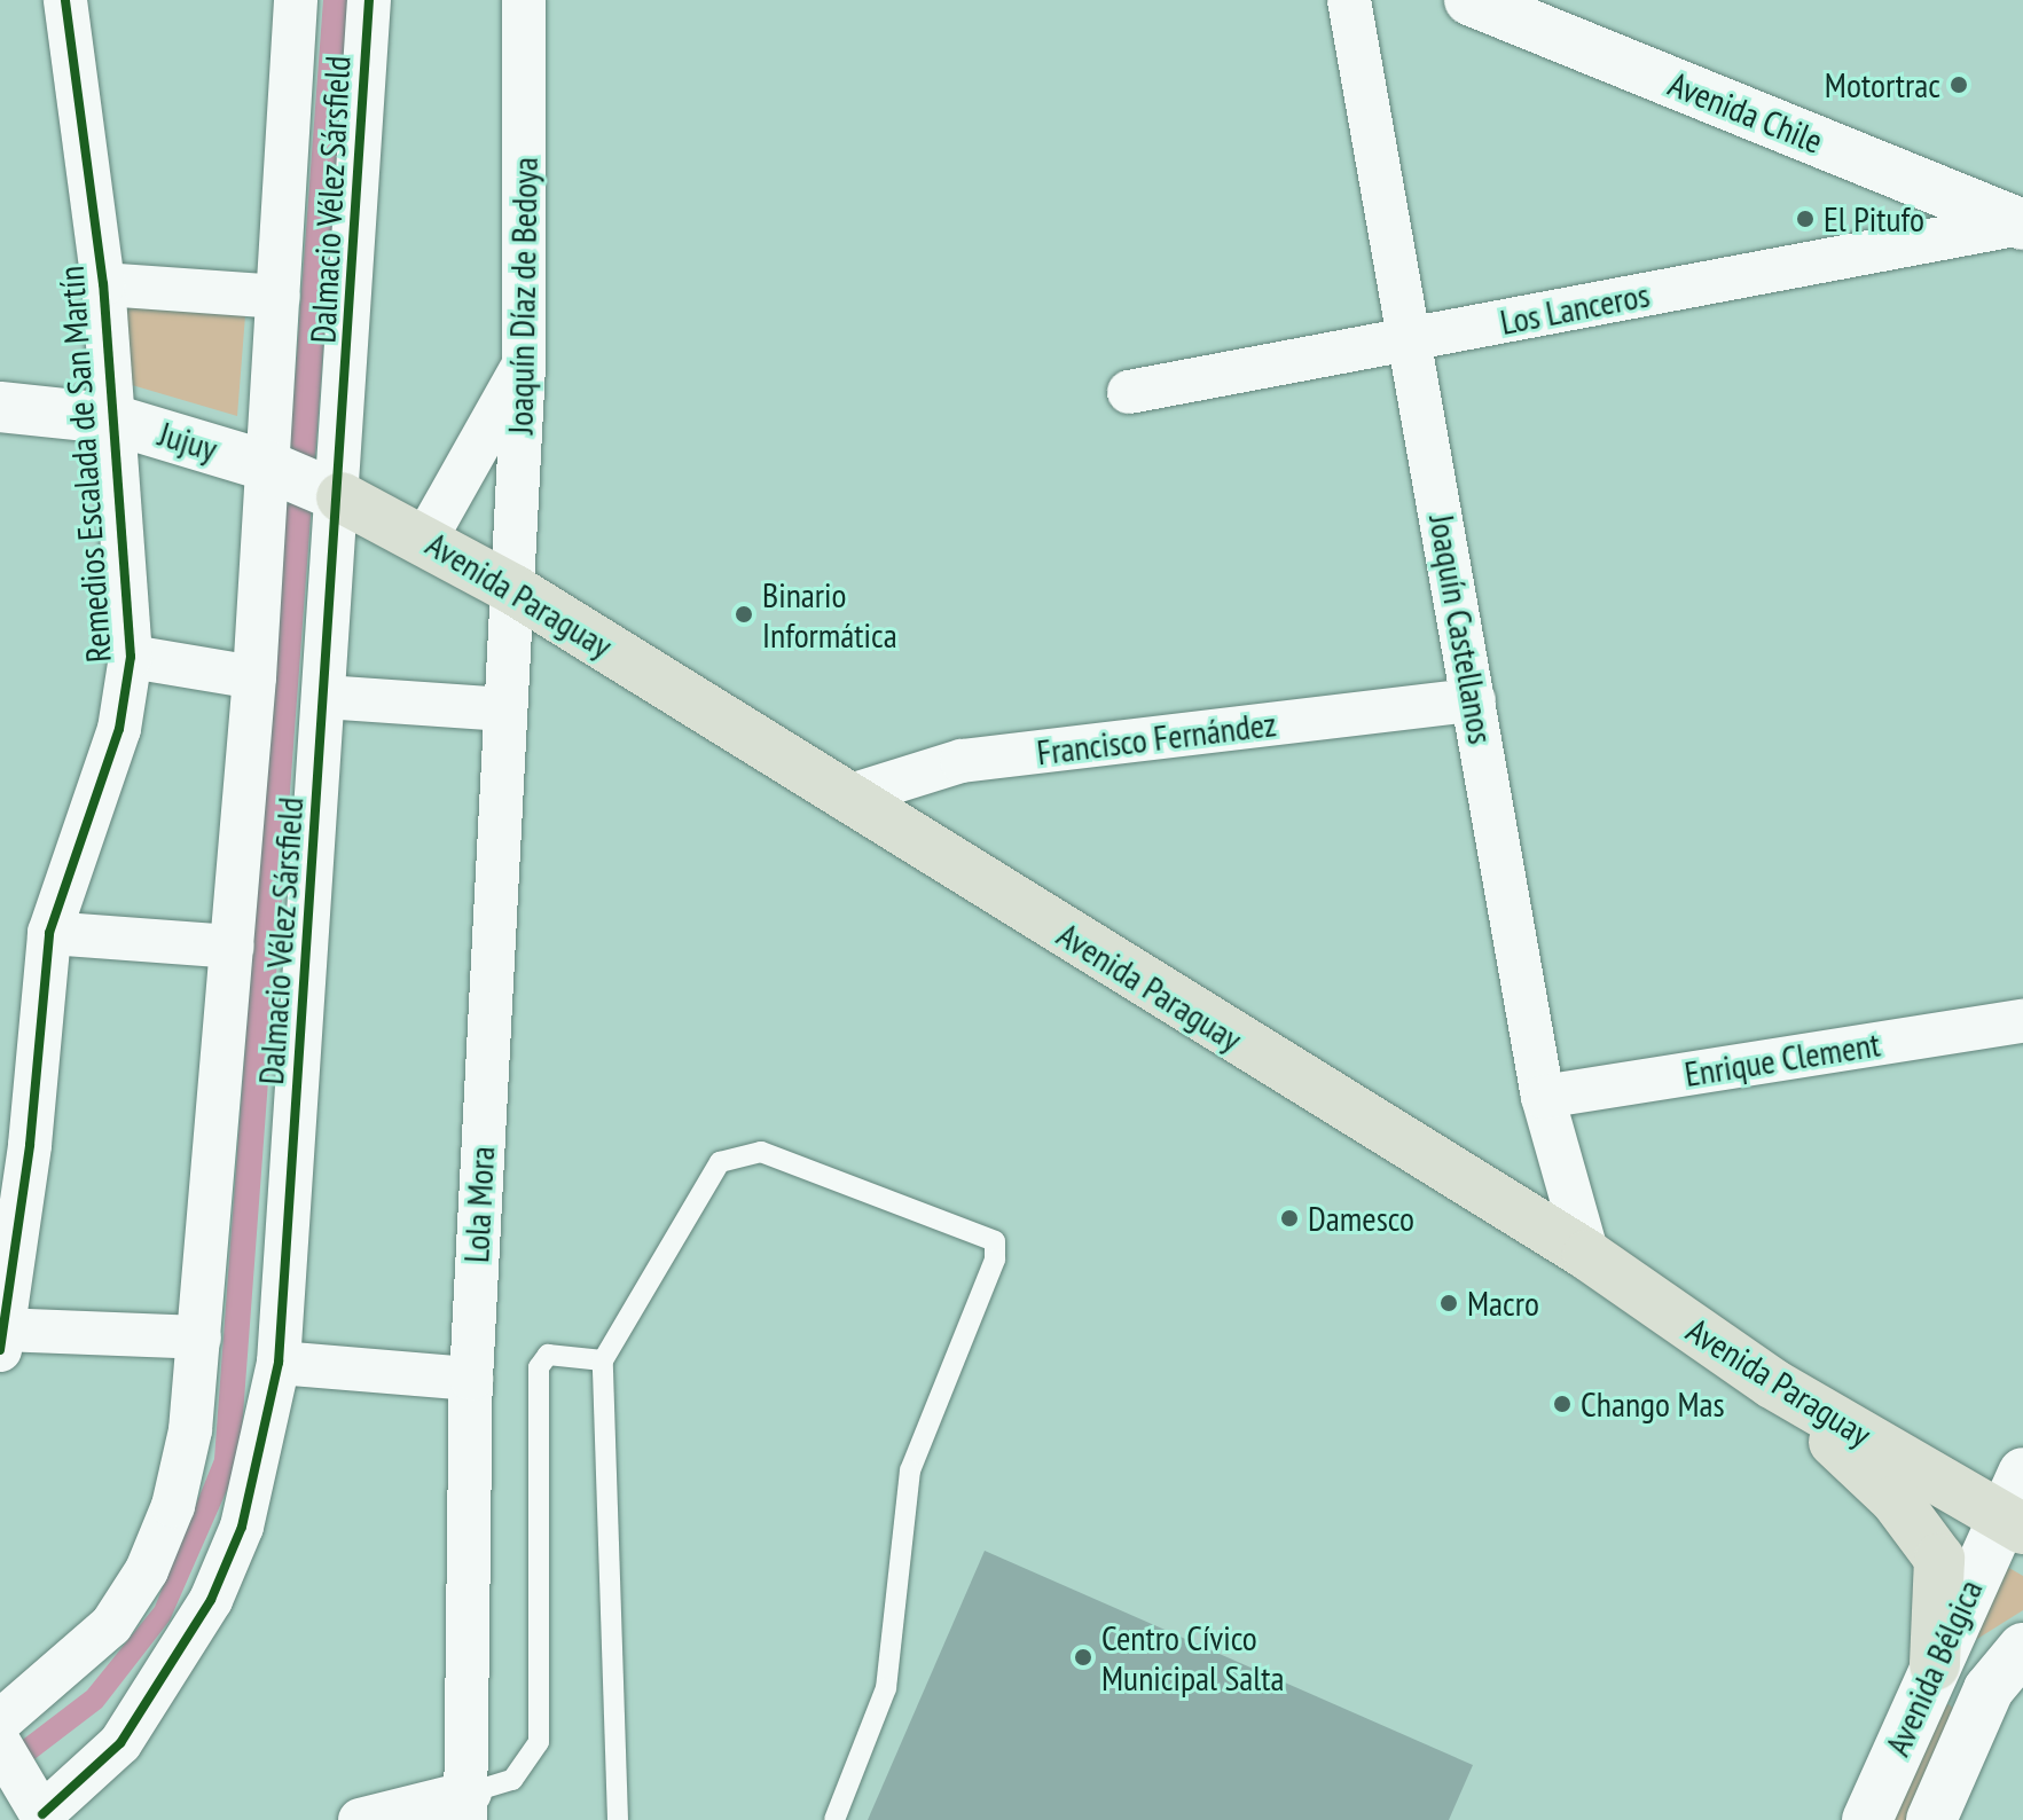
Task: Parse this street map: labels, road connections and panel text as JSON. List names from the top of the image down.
{
  "streets": {
    "main road": [
      "Avenida Chile",
      "Jujuy",
      "Avenida Paraguay",
      "Avenida Bélgica"
    ],
    "street": [
      "Dalmacio Vélez Sársfield",
      "Joaquín Díaz de Bedoya",
      "Los Lanceros",
      "Remedios Escalada de San Martín",
      "Joaquín Castellanos",
      "Francisco Fernández",
      "Enrique Clement",
      "Lola Mora"
    ]
  },
  "crossings": [
    ["Avenida Chile", "Los Lanceros"],
    ["Dalmacio Vélez Sársfield", "Jujuy"],
    ["Dalmacio Vélez Sársfield", "Avenida Paraguay"],
    ["Joaquín Díaz de Bedoya", "Avenida Paraguay"],
    ["Joaquín Díaz de Bedoya", "Lola Mora"],
    ["Los Lanceros", "Joaquín Castellanos"],
    ["Jujuy", "Remedios Escalada de San Martín"],
    ["Jujuy", "Avenida Paraguay"],
    ["Avenida Paraguay", "Joaquín Castellanos"],
    ["Avenida Paraguay", "Francisco Fernández"],
    ["Avenida Paraguay", "Lola Mora"],
    ["Avenida Paraguay", "Avenida Bélgica"],
    ["Joaquín Castellanos", "Francisco Fernández"],
    ["Joaquín Castellanos", "Enrique Clement"]
  ],
  "places": [
    "Motortrac",
    "El Pitufo",
    "Binario Informática",
    "Damesco",
    "Macro",
    "Chango Mas",
    "Centro Cívico Municipal Salta"
  ]
}
